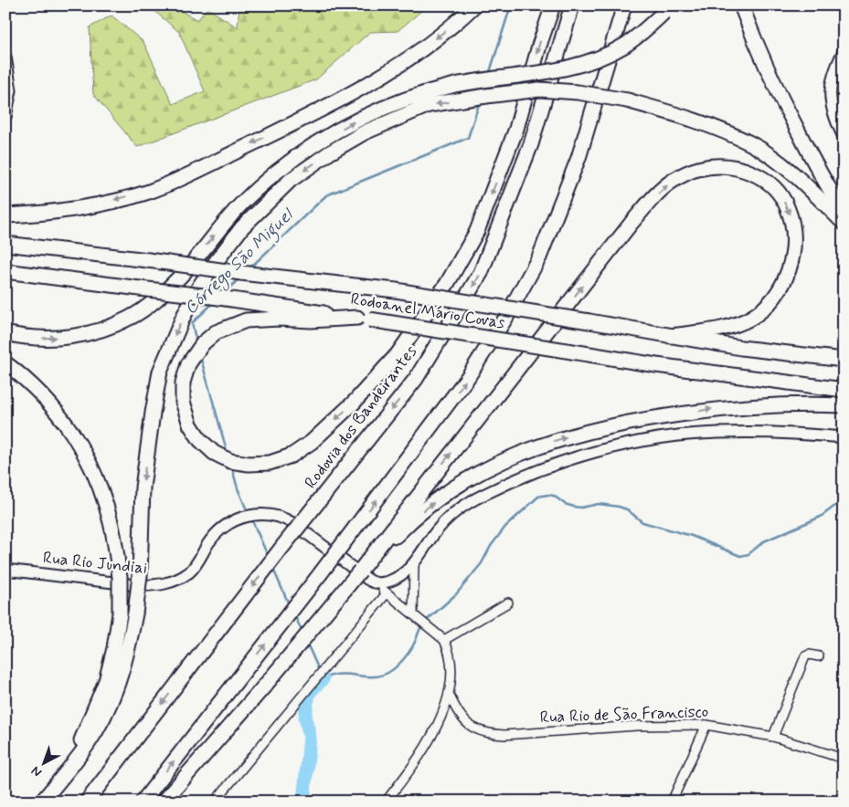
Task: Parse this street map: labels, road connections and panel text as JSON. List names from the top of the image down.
{
  "streets": {
    "highway": ["Rodoanel Mário Covas", "Rodovia dos Bandeirantes"],
    "main road": ["Rua Rio Jundiai"],
    "street": ["Rua Rio de São Francisco"]
  },
  "water": ["Córrego São Miguel"],
  "north": "bottom left"
}
